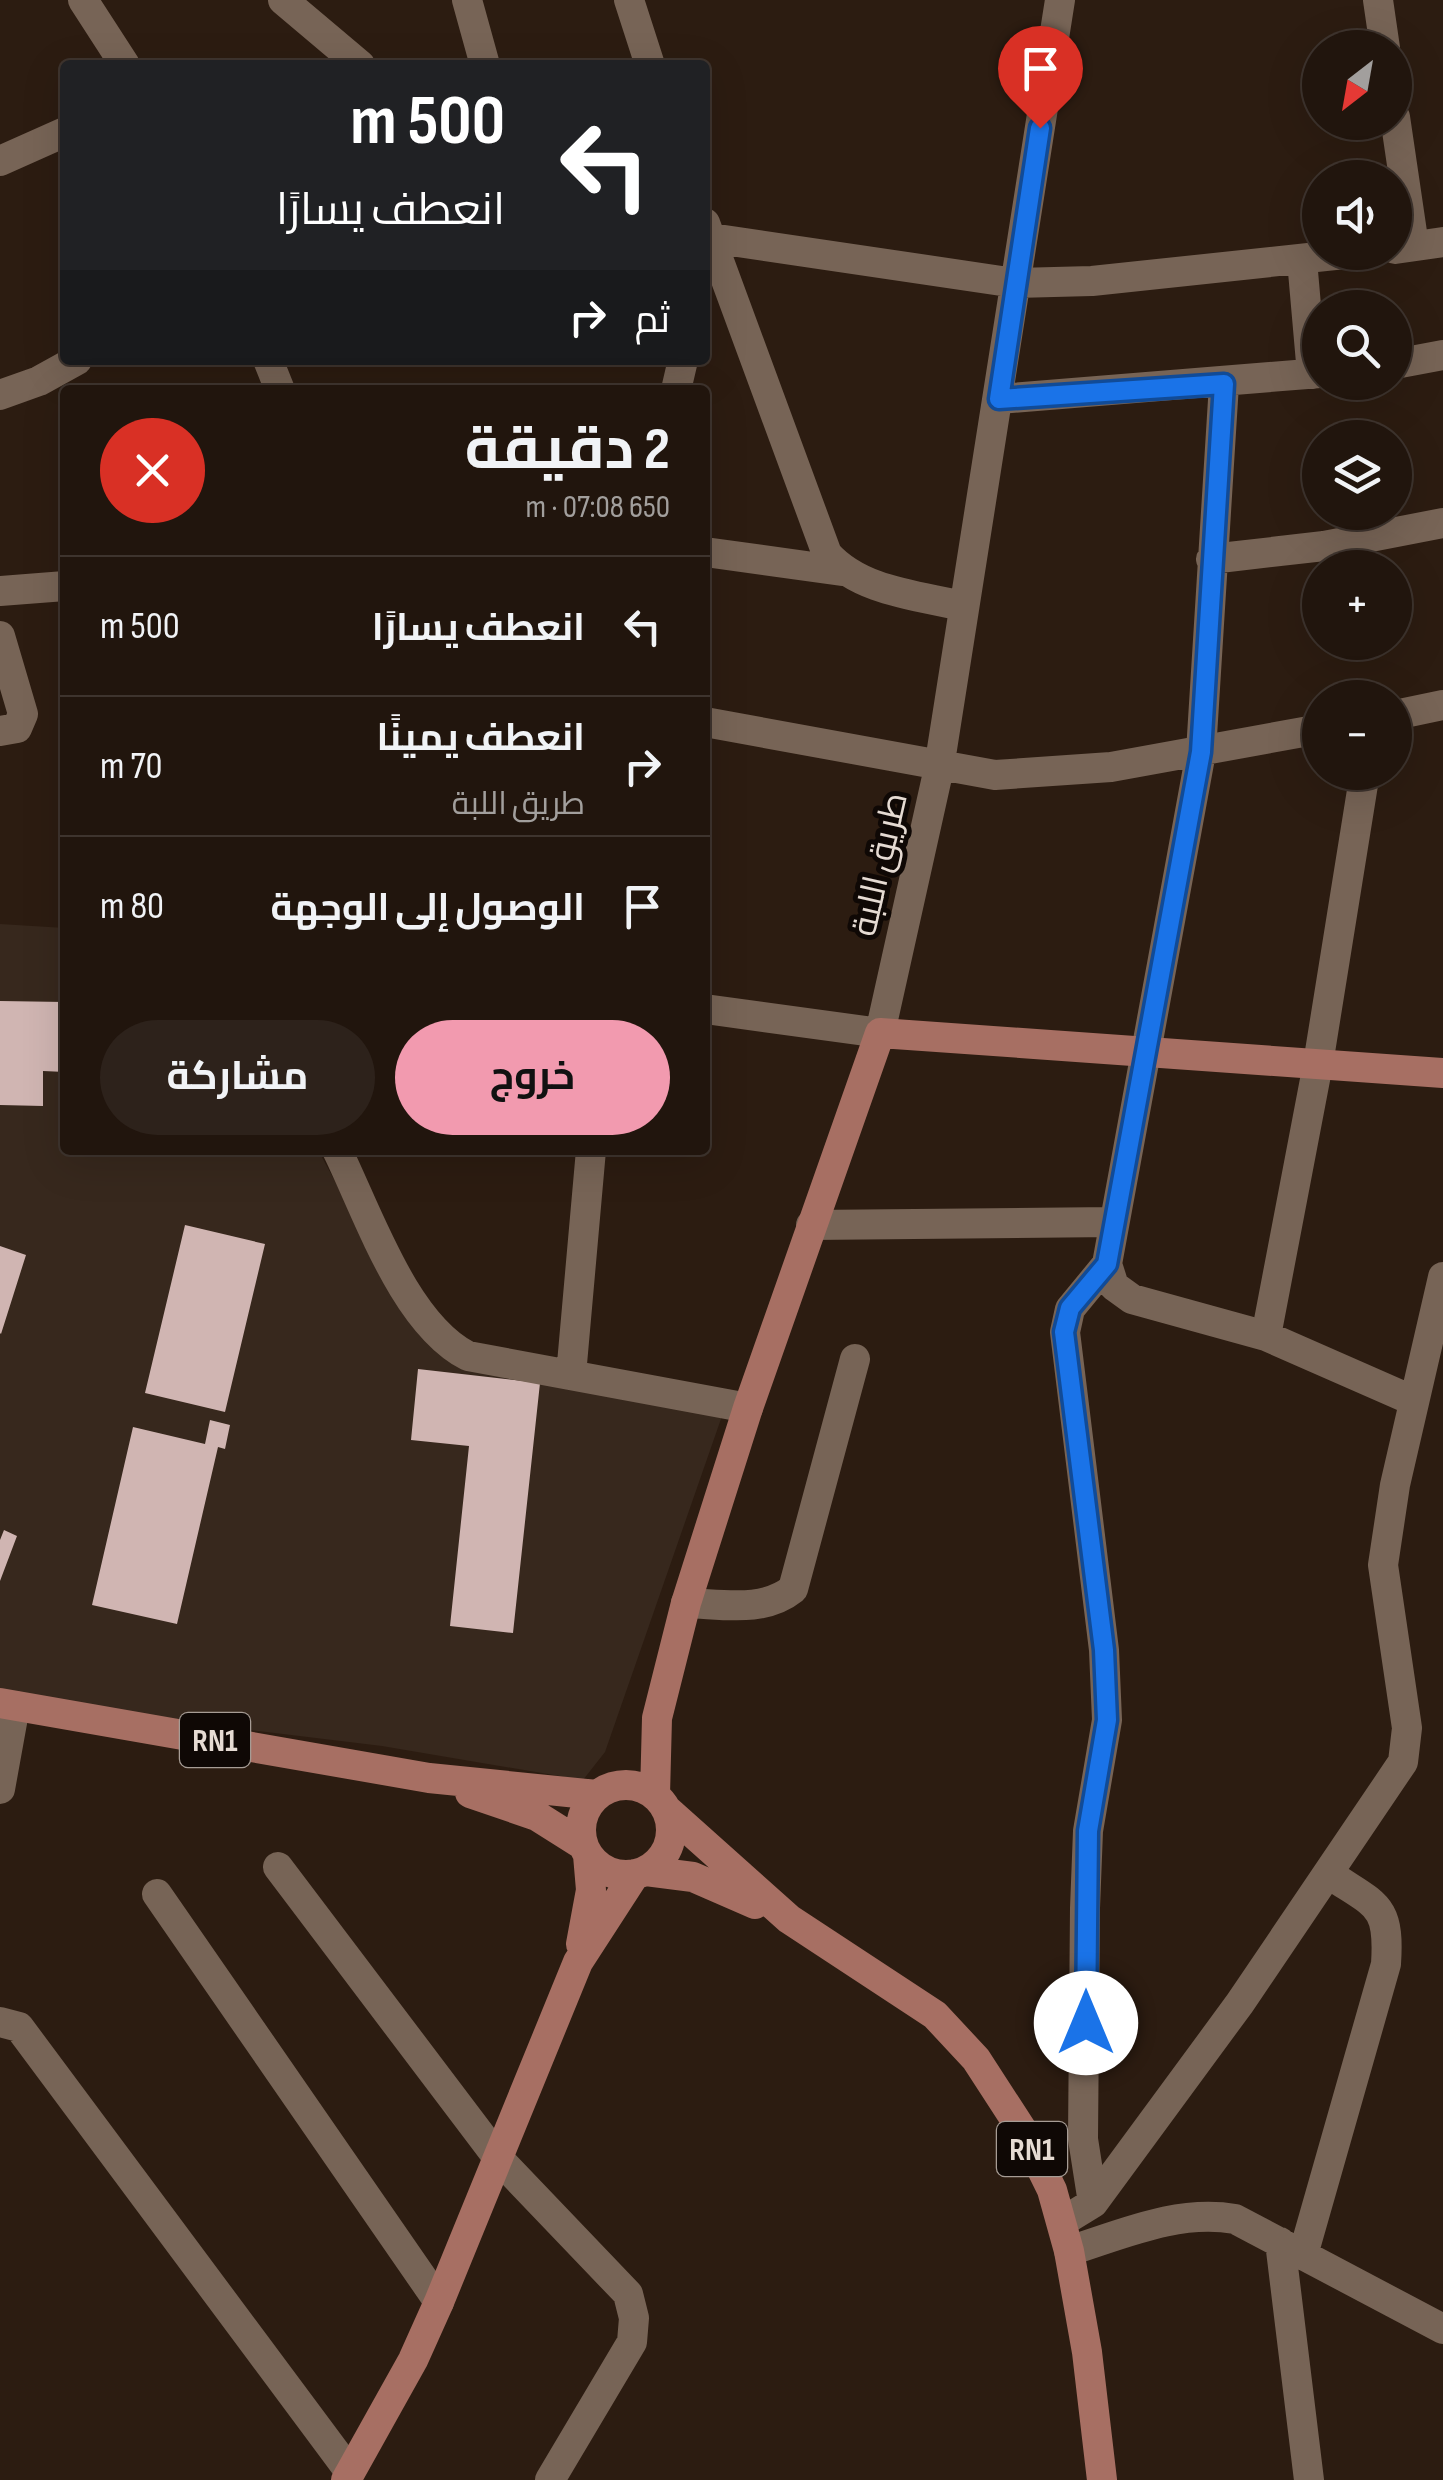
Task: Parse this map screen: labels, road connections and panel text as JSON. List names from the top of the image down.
{
  "streets": {
    "main road": ["طريق اللبة", "RN1"]
  },
  "crossings": [
    ["طريق اللبة", "RN1"]
  ],
  "north": "bottom left",
  "page": {
    "map_buttons": ["+", "−"],
    "turn": ["500 m", "انعطف يسارًا"],
    "then": "ثم",
    "heading": ["2 دقيقة", "650 m · 07:08"],
    "list": [
      {
        "name": "انعطف يسارًا",
        "value": "500 m"
      },
      {
        "name": "انعطف يمينًا",
        "note": "طريق اللبة",
        "value": "70 m"
      },
      {
        "name": "الوصول إلى الوجهة",
        "value": "80 m"
      }
    ],
    "buttons": ["خروج", "مشاركة"]
  }
}
